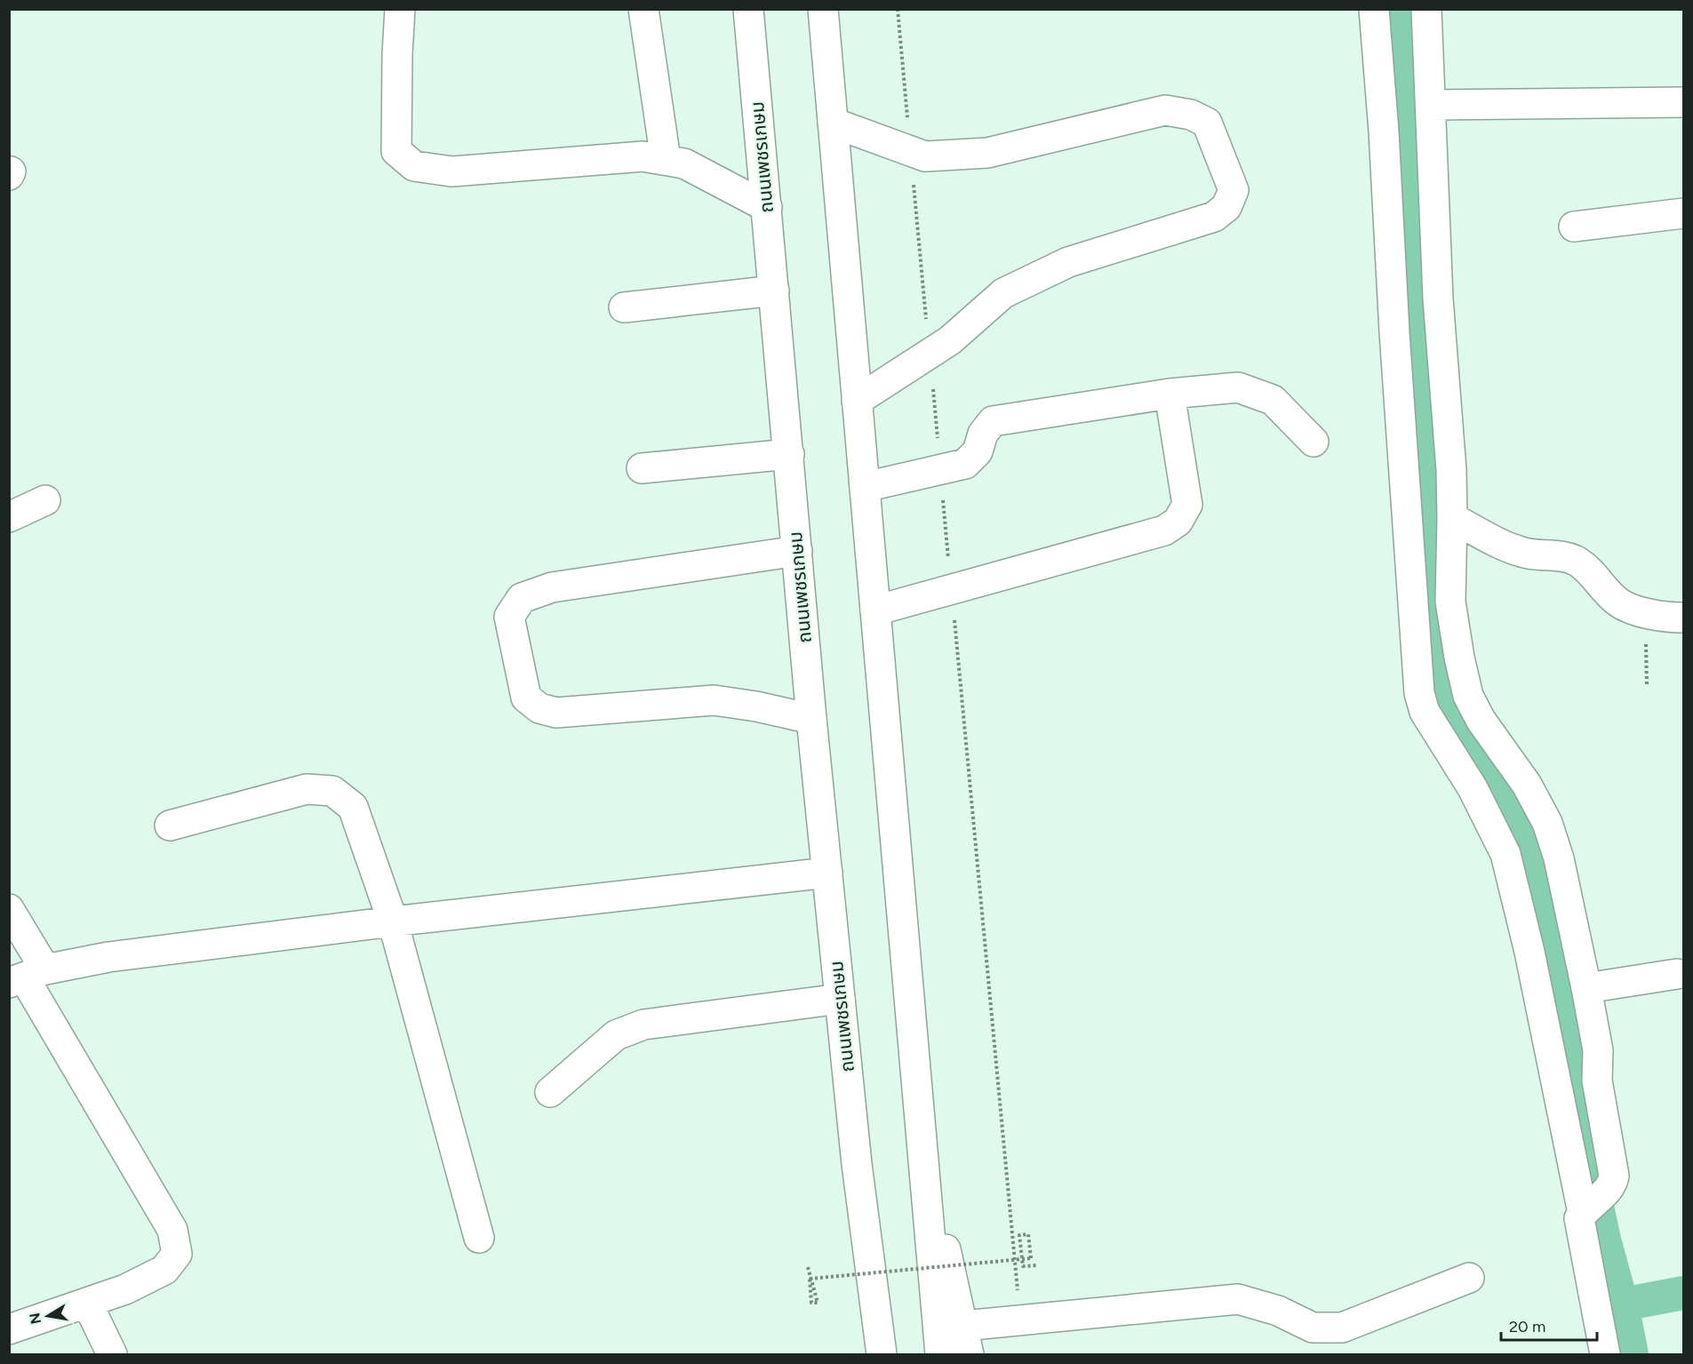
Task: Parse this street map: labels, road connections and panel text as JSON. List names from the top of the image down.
{
  "streets": {
    "street": ["ถนนเพชรเกษม"]
  },
  "scale_bar": "20 m",
  "north": "left"
}
